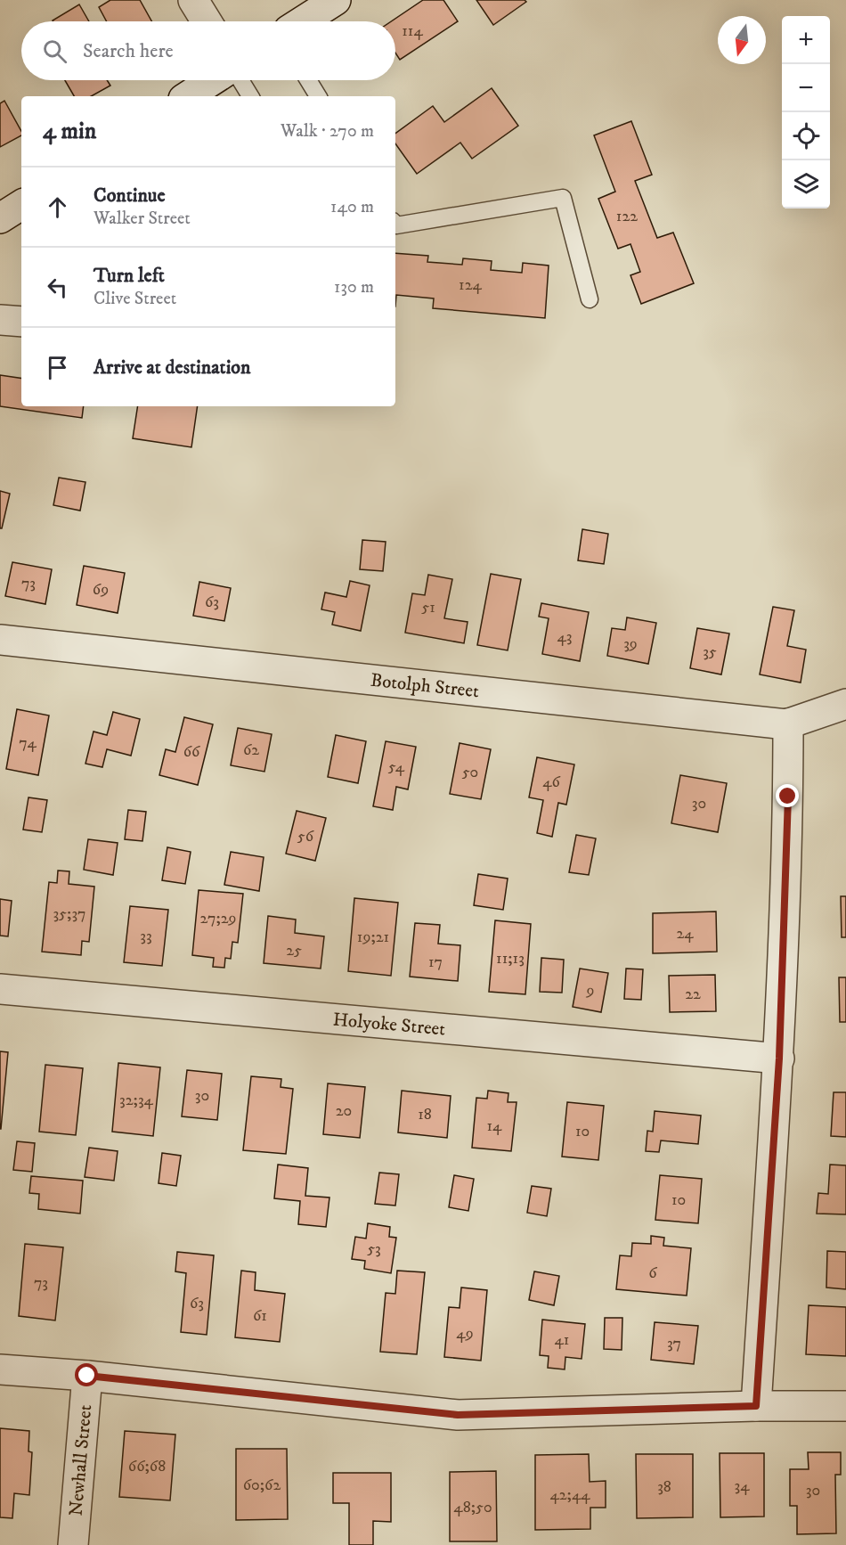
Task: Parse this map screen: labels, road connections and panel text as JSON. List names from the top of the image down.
{
  "streets": {
    "street": ["Botolph Street", "Holyoke Street", "Newhall Street"]
  },
  "house_numbers": [
    "114",
    "122",
    "124",
    "73",
    "69",
    "63",
    "51",
    "43",
    "39",
    "35",
    "74",
    "62",
    "66",
    "54",
    "50",
    "46",
    "30",
    "56",
    "35;37",
    "27;29",
    "24",
    "33",
    "19;21",
    "25",
    "11;13",
    "17",
    "9",
    "22",
    "30",
    "32;34",
    "20",
    "18",
    "14",
    "10",
    "10",
    "53",
    "6",
    "73",
    "63",
    "61",
    "49",
    "41",
    "37",
    "66;68",
    "60;62",
    "34",
    "38",
    "30",
    "42;44",
    "48;50"
  ],
  "north": "bottom",
  "page": {
    "map_buttons": ["+", "−"],
    "search": "Search here",
    "heading": ["4 min", "Walk · 270 m"],
    "list": [
      ["Continue", "Walker Street", "140 m"],
      ["Turn left", "Clive Street", "130 m"],
      "Arrive at destination"
    ]
  }
}
